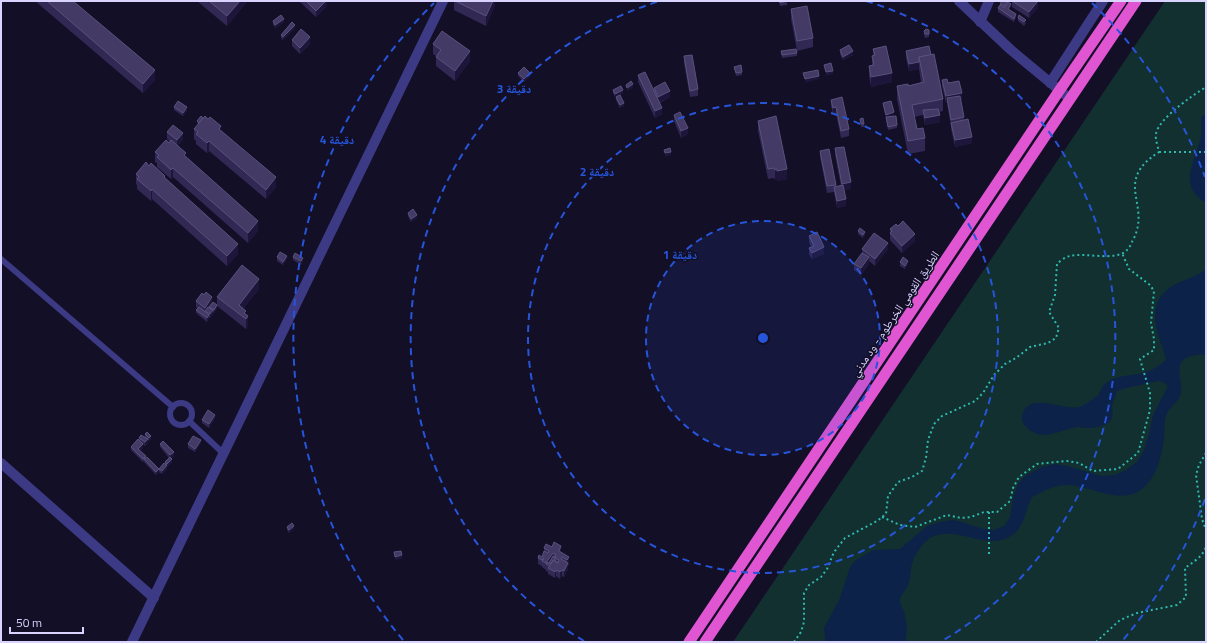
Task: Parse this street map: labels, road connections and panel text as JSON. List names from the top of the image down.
{
  "streets": {
    "highway": ["الطريق القومي الخرطوم - ود مدني"]
  },
  "scale_bar": "50 m",
  "rings": [
    "3 دقيقة",
    "4 دقيقة",
    "2 دقيقة",
    "1 دقيقة"
  ]
}
